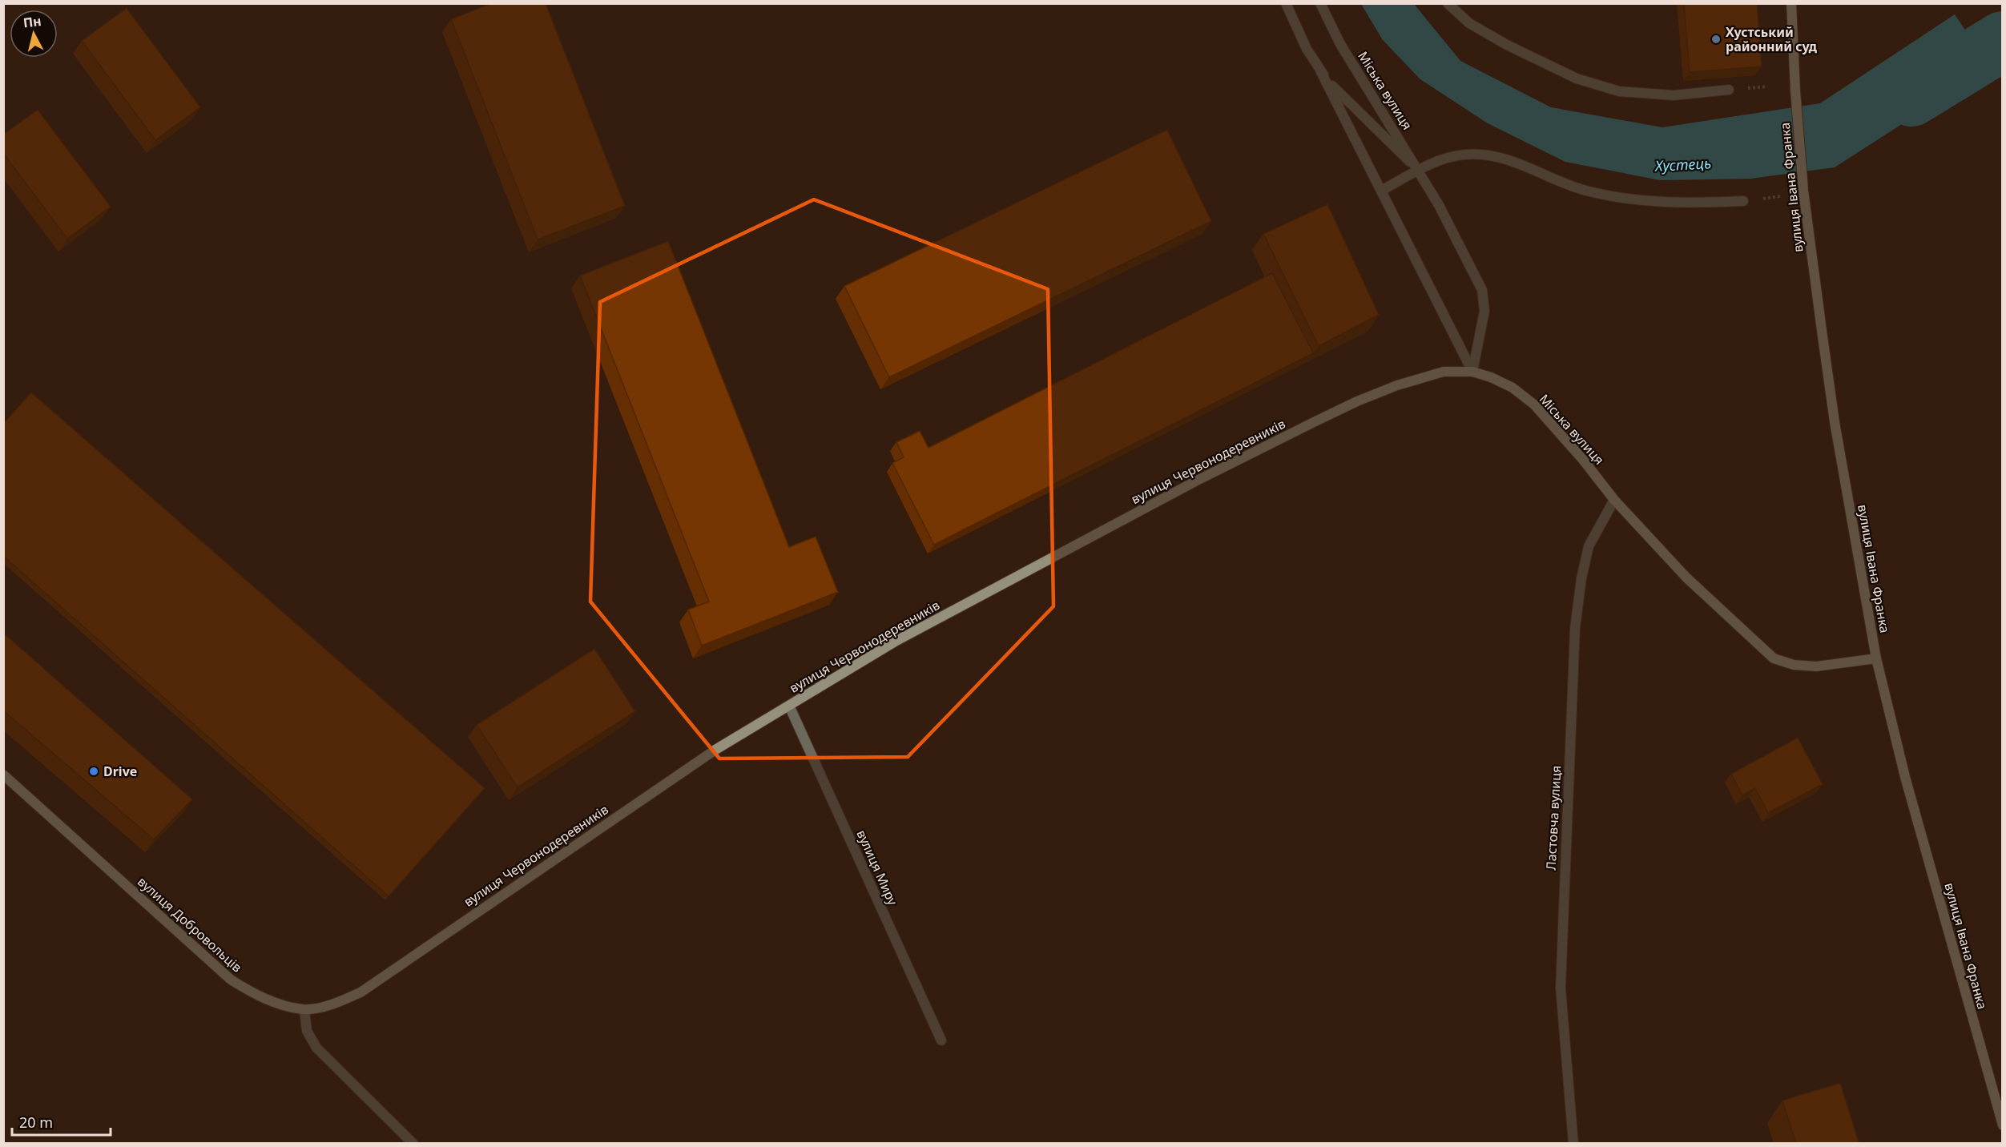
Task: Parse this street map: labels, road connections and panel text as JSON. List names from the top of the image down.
{
  "streets": {
    "main road": [
      "Міська вулиця",
      "вулиця Івана Франка",
      "вулиця Червонодеревників",
      "вулиця Добровольців"
    ],
    "street": ["Ластовча вулиця", "вулиця Миру"]
  },
  "crossings": [
    ["Міська вулиця", "вулиця Івана Франка"],
    ["Міська вулиця", "вулиця Червонодеревників"],
    ["Міська вулиця", "Ластовча вулиця"],
    ["вулиця Червонодеревників", "вулиця Миру"],
    ["вулиця Червонодеревників", "вулиця Добровольців"]
  ],
  "water": ["Хустець"],
  "places": ["Хустський районний суд", "Drive"],
  "scale_bar": "20 m",
  "north": "top"
}
